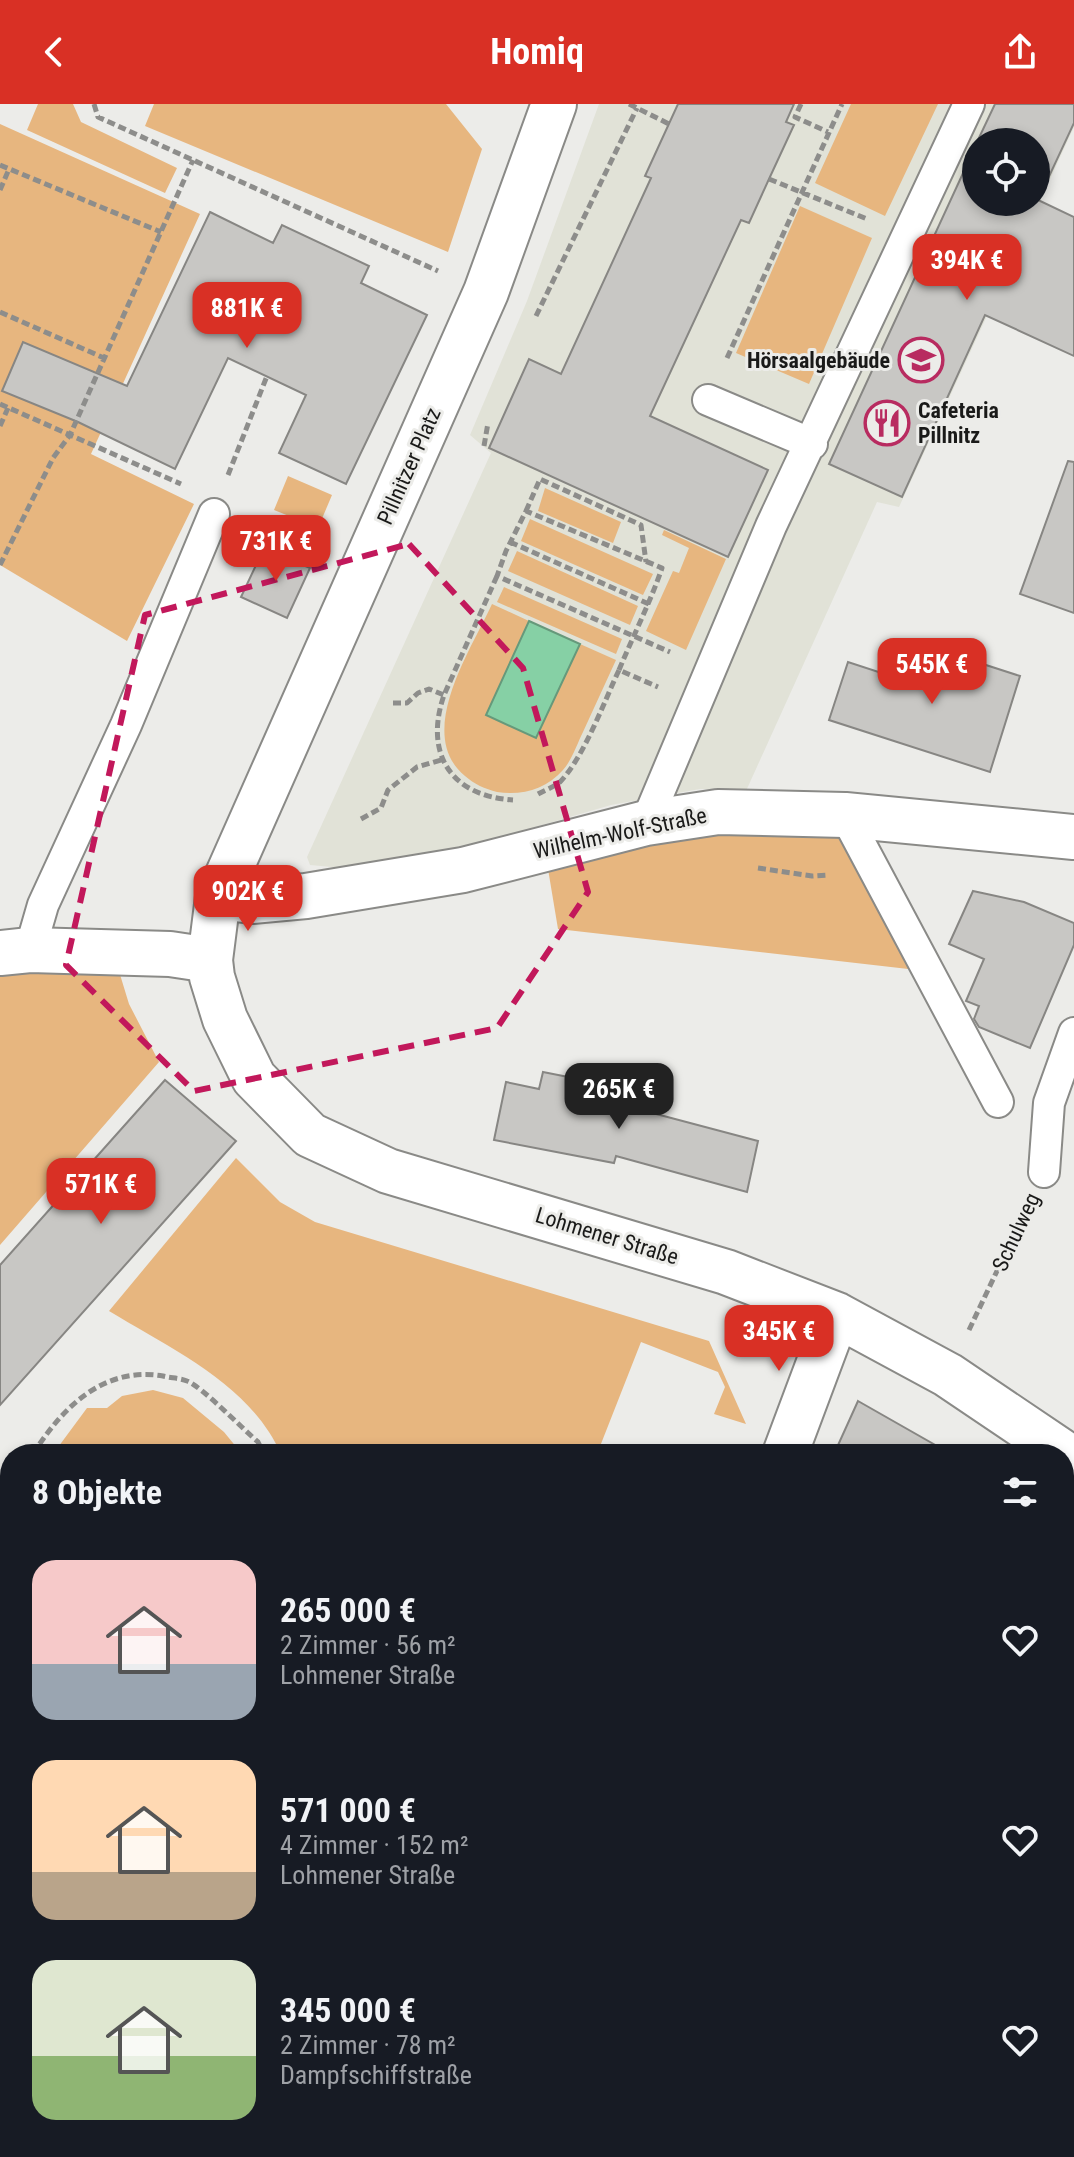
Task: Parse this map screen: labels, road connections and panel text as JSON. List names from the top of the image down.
{
  "streets": {
    "main road": ["Pillnitzer Platz", "Wilhelm-Wolf-Straße", "Lohmener Straße"],
    "lane": ["Schulweg"]
  },
  "crossings": [
    ["Pillnitzer Platz", "Wilhelm-Wolf-Straße"],
    ["Pillnitzer Platz", "Lohmener Straße"],
    ["Schulweg", "Lohmener Straße"]
  ],
  "places": {
    "school or university": ["Hörsaalgebäude"],
    "restaurant": ["Cafeteria Pillnitz"]
  },
  "page": {
    "header": "Homiq",
    "price": [
      "394K €",
      "881K €",
      "731K €",
      "545K €",
      "902K €",
      "265K €",
      "571K €",
      "345K €"
    ],
    "heading": "8 Objekte",
    "list": [
      {
        "name": "265 000 €",
        "note": "2 Zimmer · 56 m² · Lohmener Straße"
      },
      {
        "name": "571 000 €",
        "note": "4 Zimmer · 152 m² · Lohmener Straße"
      },
      {
        "name": "345 000 €",
        "note": "2 Zimmer · 78 m² · Dampfschiffstraße"
      }
    ]
  }
}
